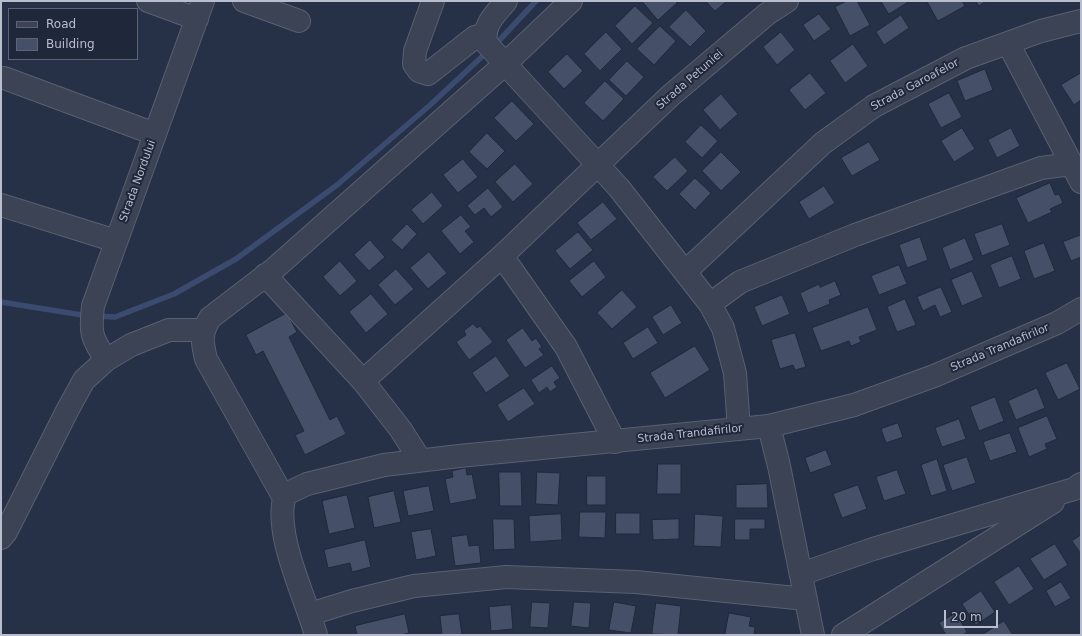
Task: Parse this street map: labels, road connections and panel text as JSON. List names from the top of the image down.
{
  "streets": {
    "street": [
      "Strada Petuniei",
      "Strada Garoafelor",
      "Strada Nordului",
      "Strada Trandafirilor"
    ]
  },
  "legend": ["Road", "Building"],
  "scale_bar": "20 m"
}
